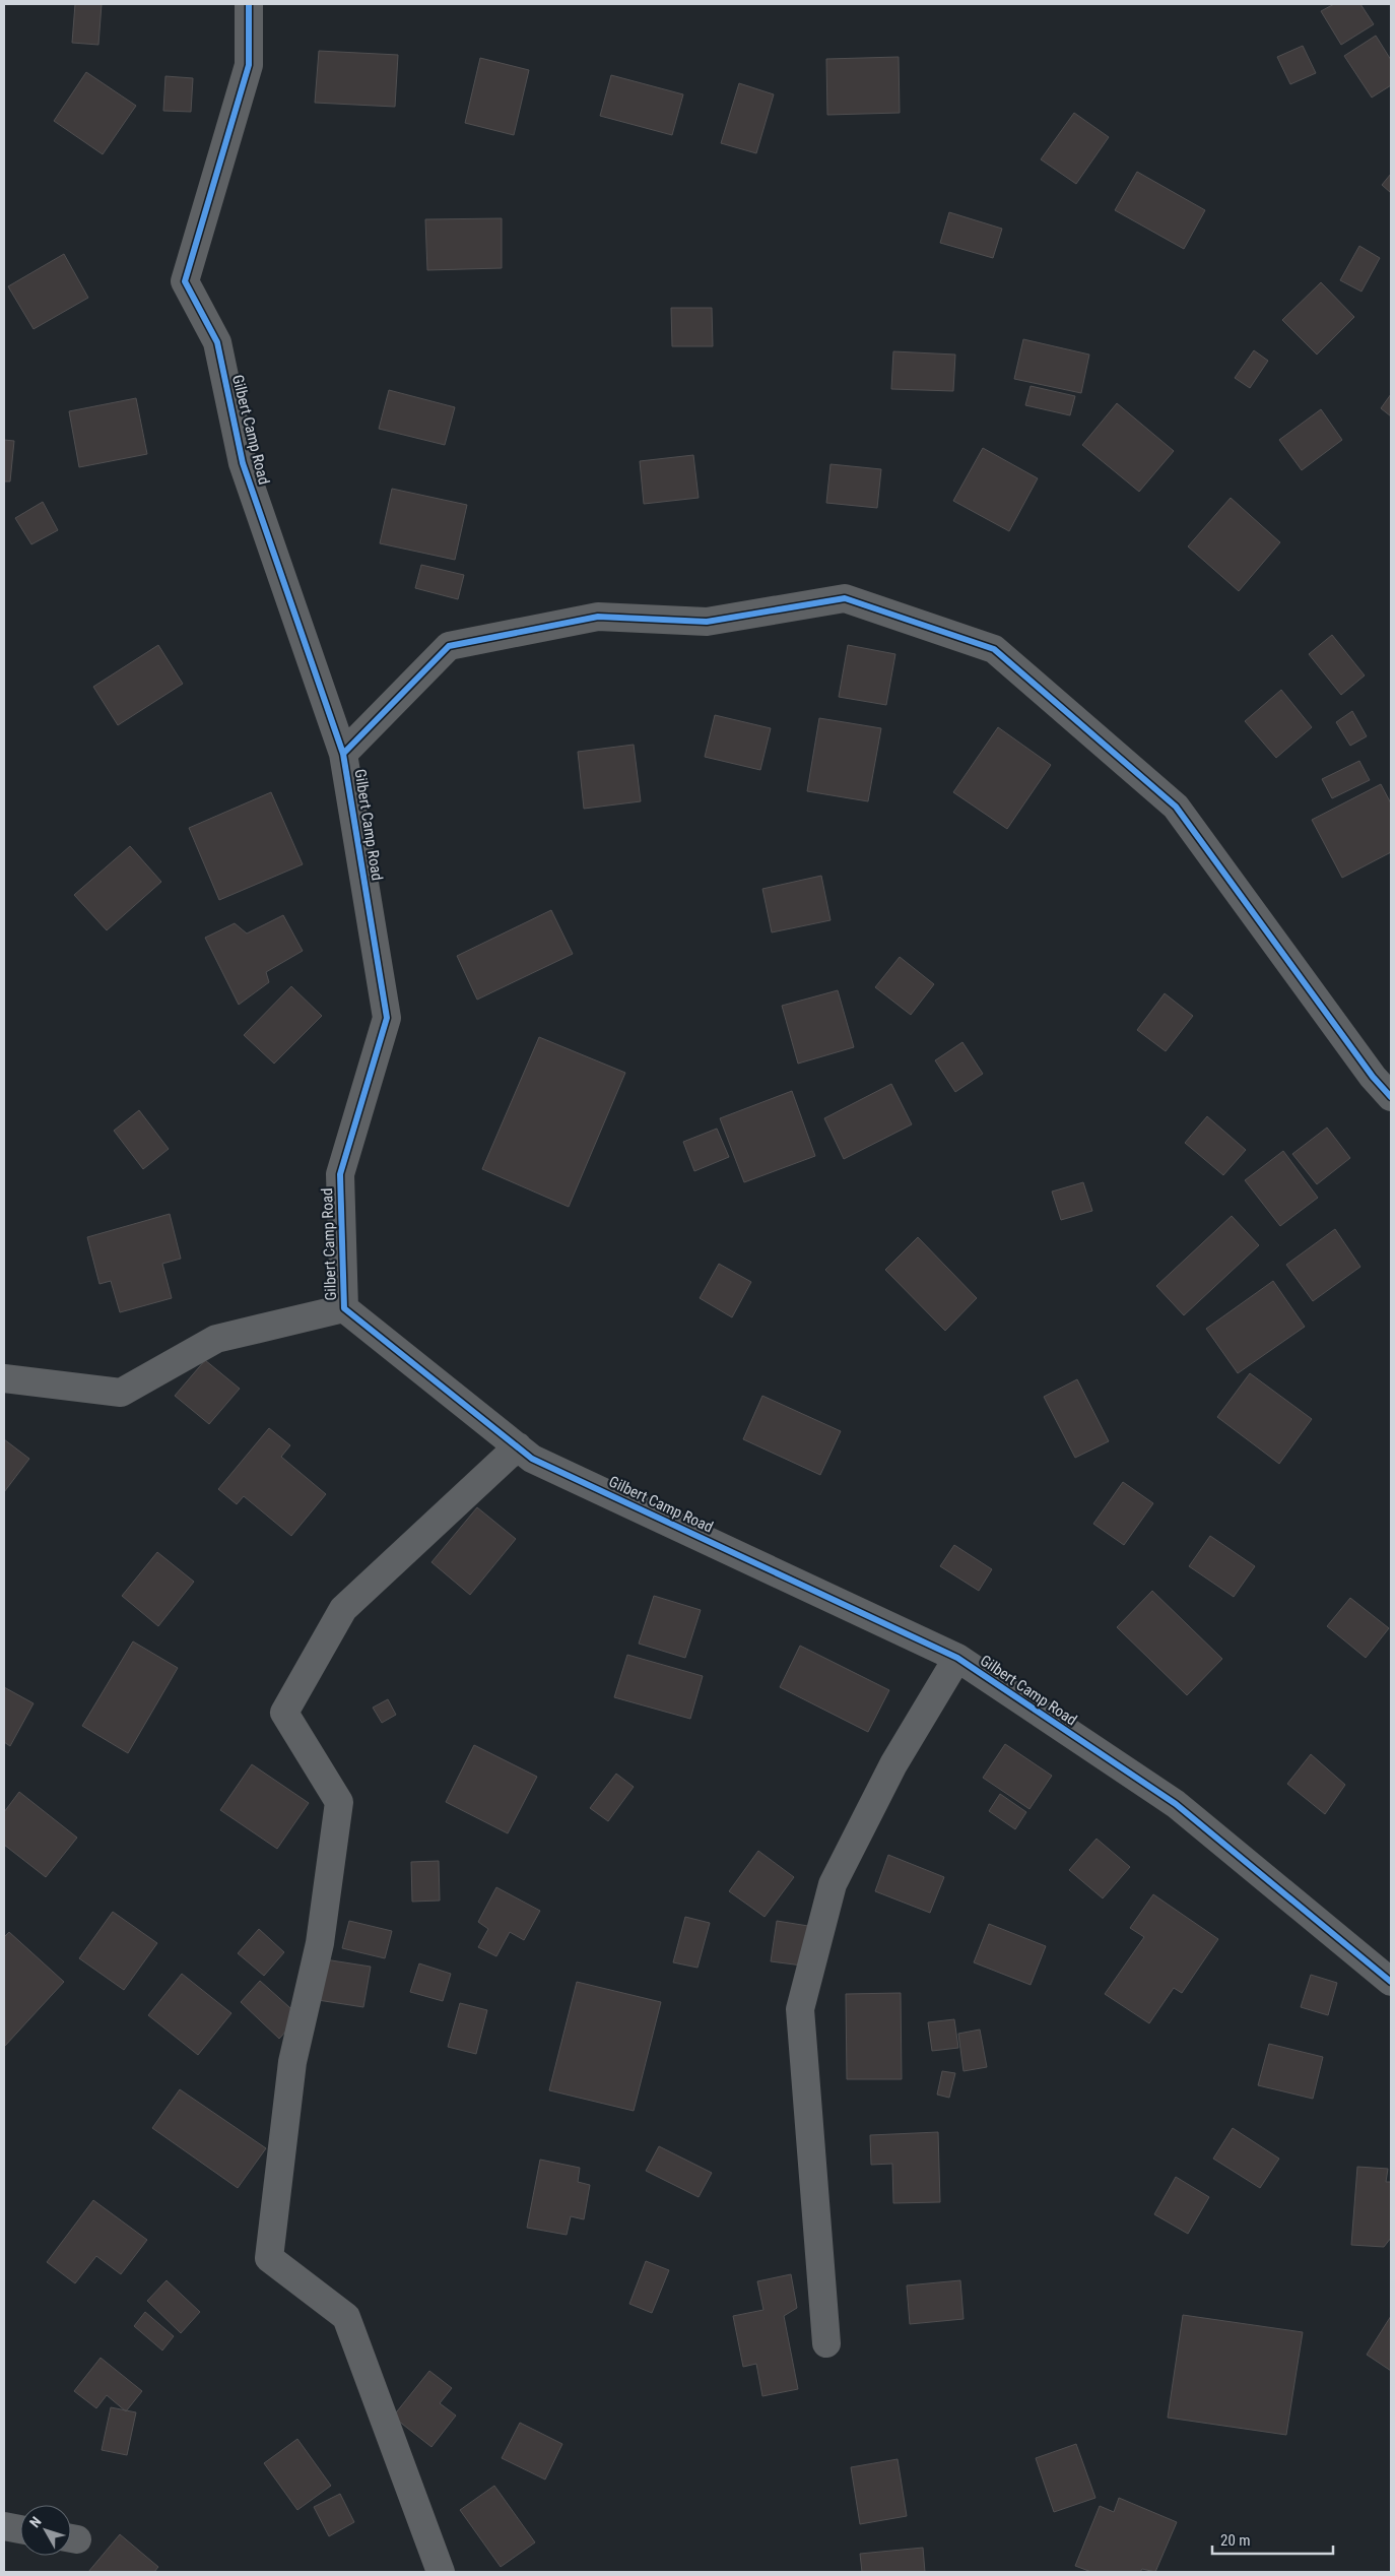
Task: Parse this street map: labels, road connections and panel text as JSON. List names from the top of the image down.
{
  "streets": {
    "street": ["Gilbert Camp Road"]
  },
  "scale_bar": "20 m",
  "north": "top left"
}
